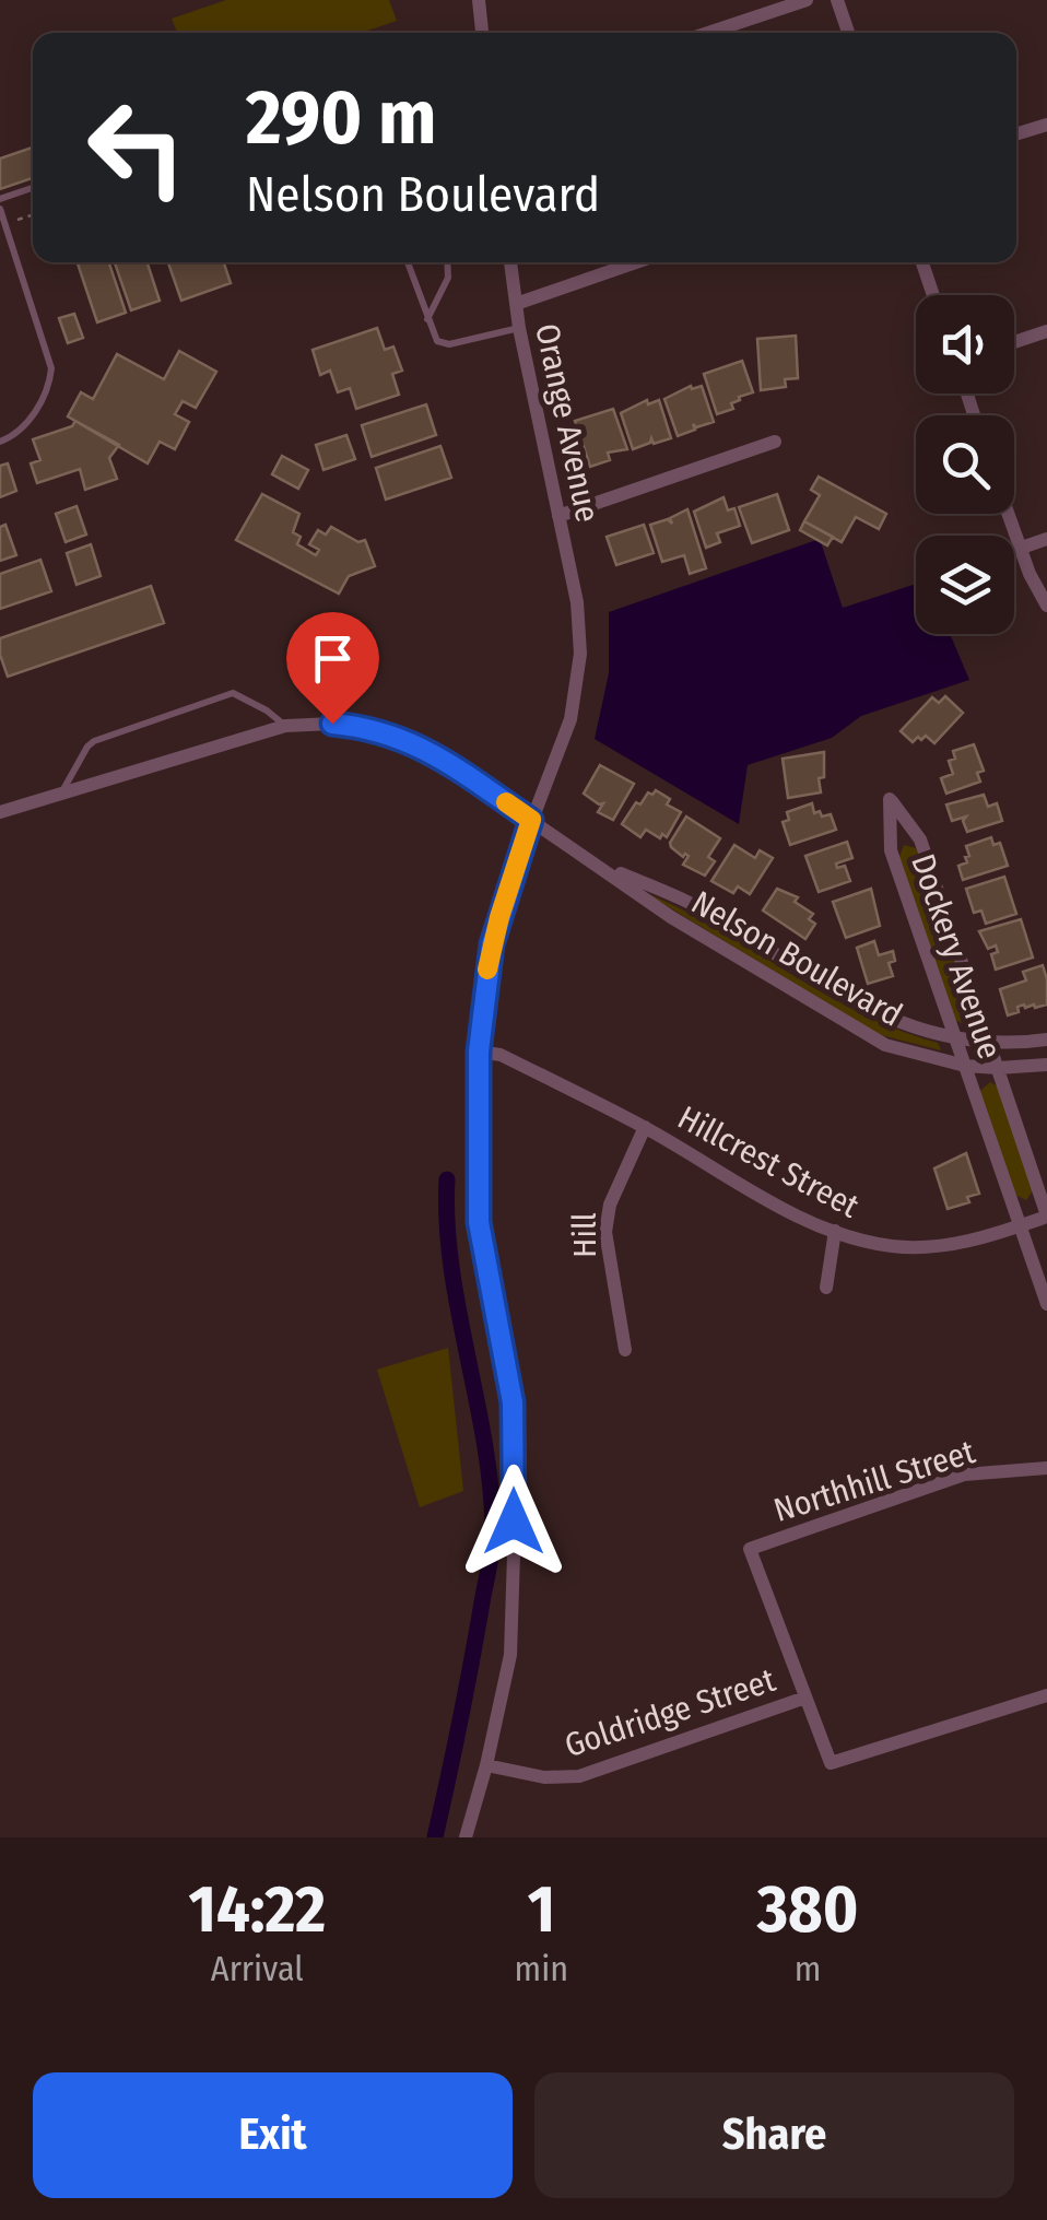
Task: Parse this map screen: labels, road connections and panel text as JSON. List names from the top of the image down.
{
  "streets": {
    "street": [
      "Orange Avenue",
      "Dockery Avenue",
      "Nelson Boulevard",
      "Hillcrest Street",
      "Hill",
      "Northhill Street",
      "Goldridge Street"
    ]
  },
  "crossings": [
    ["Orange Avenue", "Nelson Boulevard"],
    ["Orange Avenue", "Hillcrest Street"],
    ["Orange Avenue", "Goldridge Street"],
    ["Dockery Avenue", "Nelson Boulevard"],
    ["Dockery Avenue", "Hillcrest Street"],
    ["Hillcrest Street", "Hill"],
    ["Northhill Street", "Goldridge Street"]
  ],
  "page": {
    "turn": ["290 m", "Nelson Boulevard"],
    "eta": [
      "14:22",
      "Arrival",
      "1",
      "min",
      "380",
      "m"
    ],
    "buttons": ["Exit", "Share"]
  }
}
